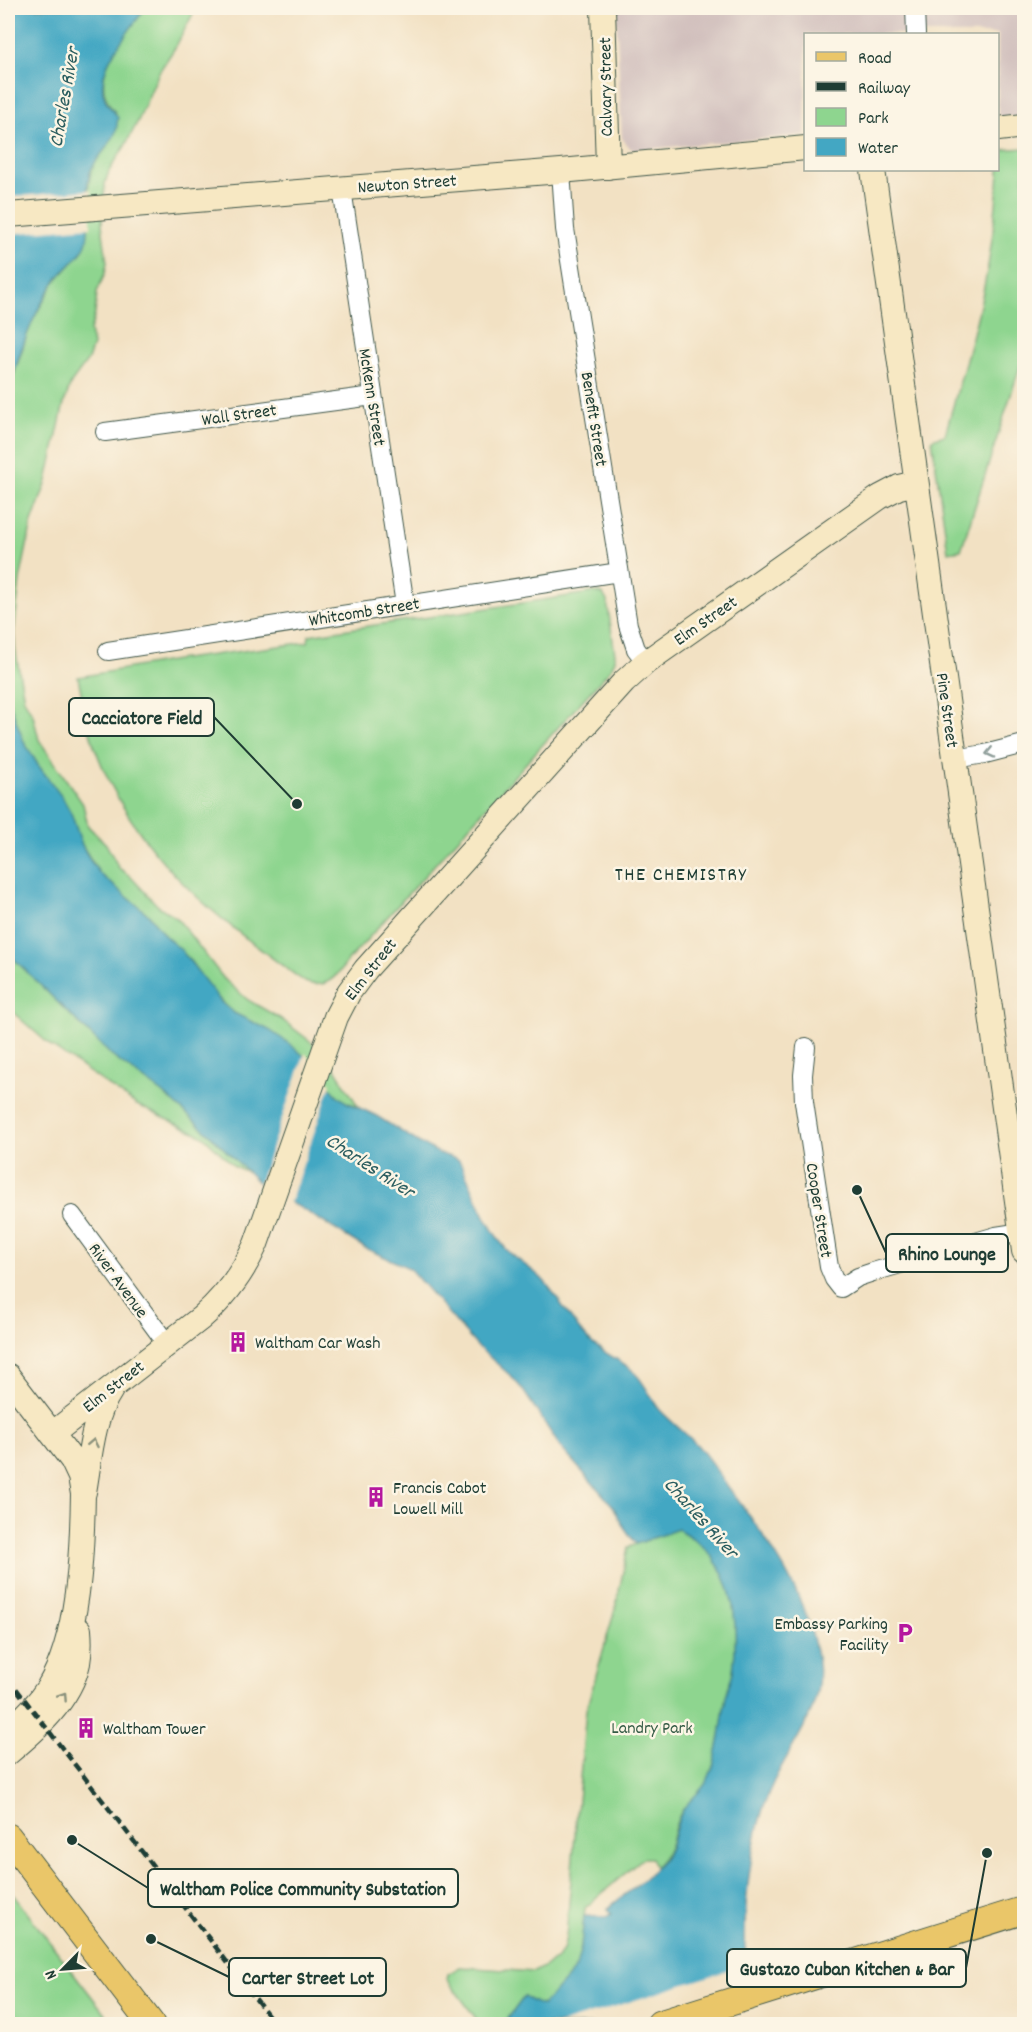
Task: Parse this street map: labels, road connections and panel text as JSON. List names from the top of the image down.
{
  "streets": {
    "street": [
      "Calvary Street",
      "Newton Street",
      "McKenn Street",
      "Wall Street",
      "Benefit Street",
      "Whitcomb Street",
      "Elm Street",
      "Pine Street",
      "Cooper Street",
      "River Avenue"
    ]
  },
  "crossings": [
    ["Calvary Street", "Newton Street"],
    ["Newton Street", "McKenn Street"],
    ["Newton Street", "Benefit Street"],
    ["McKenn Street", "Wall Street"],
    ["McKenn Street", "Whitcomb Street"],
    ["Benefit Street", "Whitcomb Street"],
    ["Benefit Street", "Elm Street"],
    ["Elm Street", "Pine Street"],
    ["Elm Street", "River Avenue"],
    ["Pine Street", "Cooper Street"]
  ],
  "districts": ["THE CHEMISTRY"],
  "water": ["Charles River"],
  "parks": ["Landry Park"],
  "places": {
    "other": [
      "Cacciatore Field",
      "Rhino Lounge",
      "Waltham Police Community Substation",
      "Gustazo Cuban Kitchen & Bar",
      "Carter Street Lot"
    ],
    "building": ["Waltham Car Wash", "Francis Cabot Lowell Mill", "Waltham Tower"],
    "parking": ["Embassy Parking Facility"]
  },
  "legend": [
    "Road",
    "Railway",
    "Park",
    "Water"
  ],
  "north": "bottom left"
}
